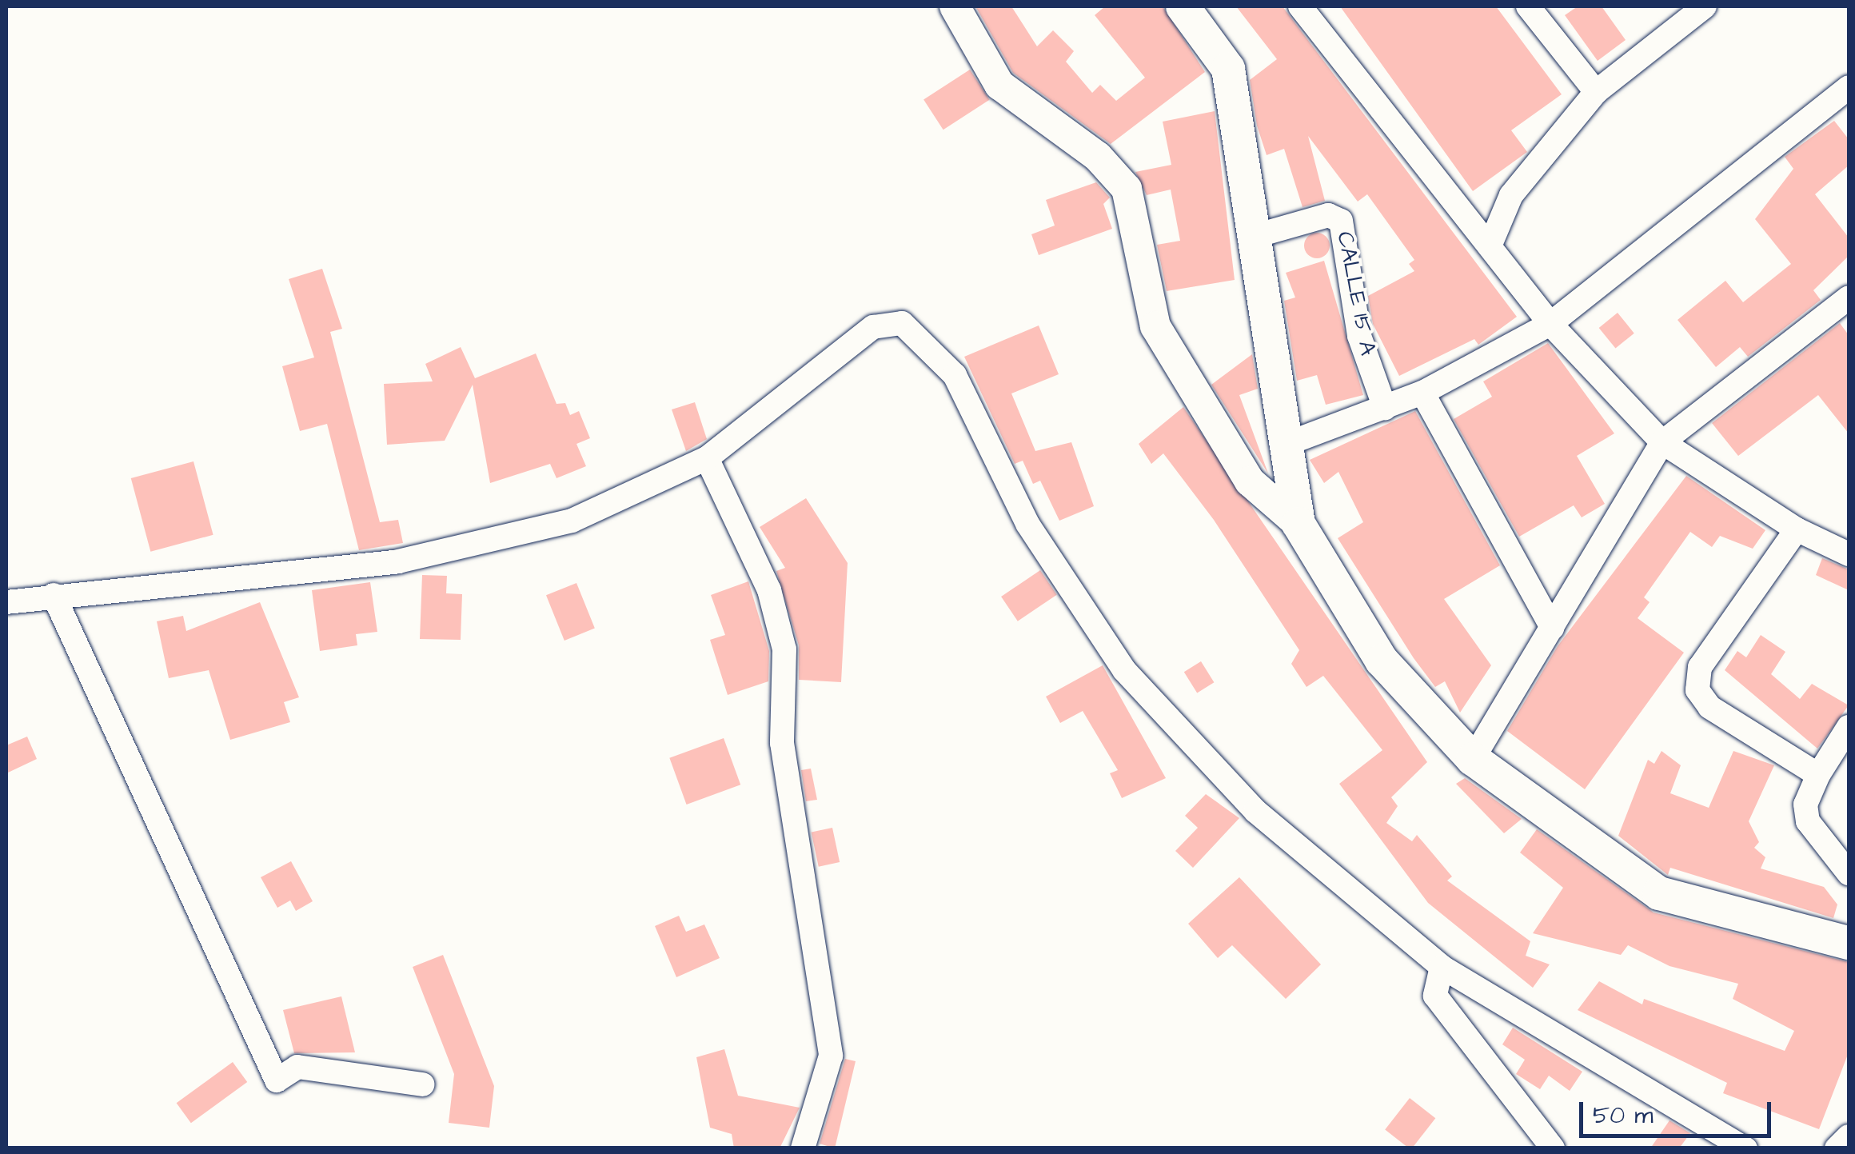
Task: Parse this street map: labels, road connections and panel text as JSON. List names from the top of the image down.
{
  "streets": {
    "street": ["CALLE 15 A"]
  },
  "scale_bar": "50 m"
}
